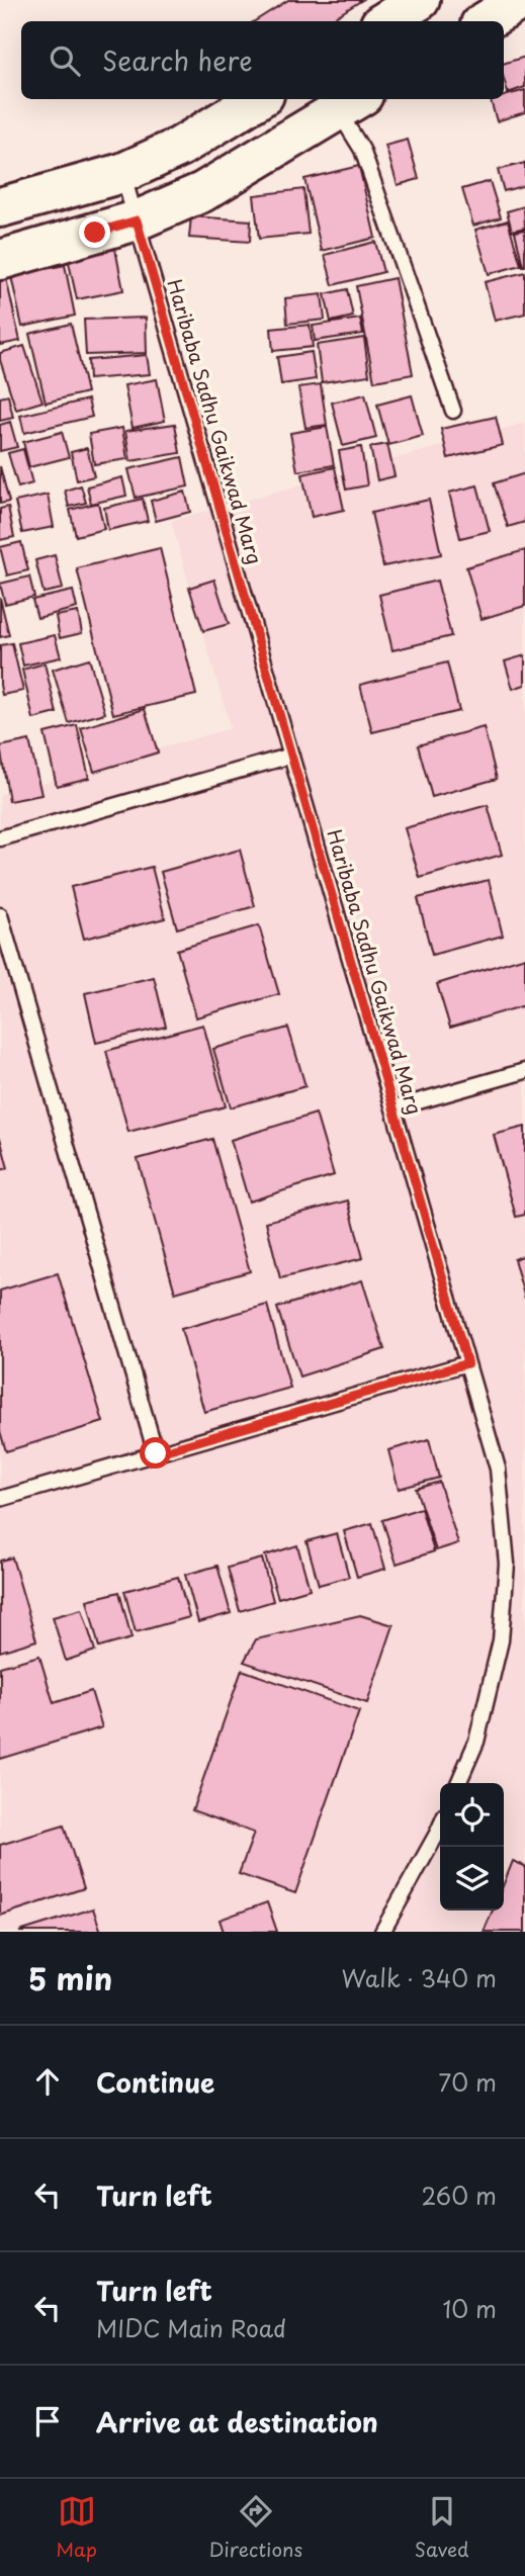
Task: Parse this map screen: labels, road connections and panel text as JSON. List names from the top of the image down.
{
  "streets": {
    "lane": ["Haribaba Sadhu Gaikwad Marg"]
  },
  "page": {
    "search": "Search here",
    "heading": ["5 min", "Walk · 340 m"],
    "list": [
      ["Continue", "70 m"],
      ["Turn left", "260 m"],
      ["Turn left", "MIDC Main Road", "10 m"],
      "Arrive at destination"
    ],
    "nav": ["Map", "Directions", "Saved"]
  }
}
